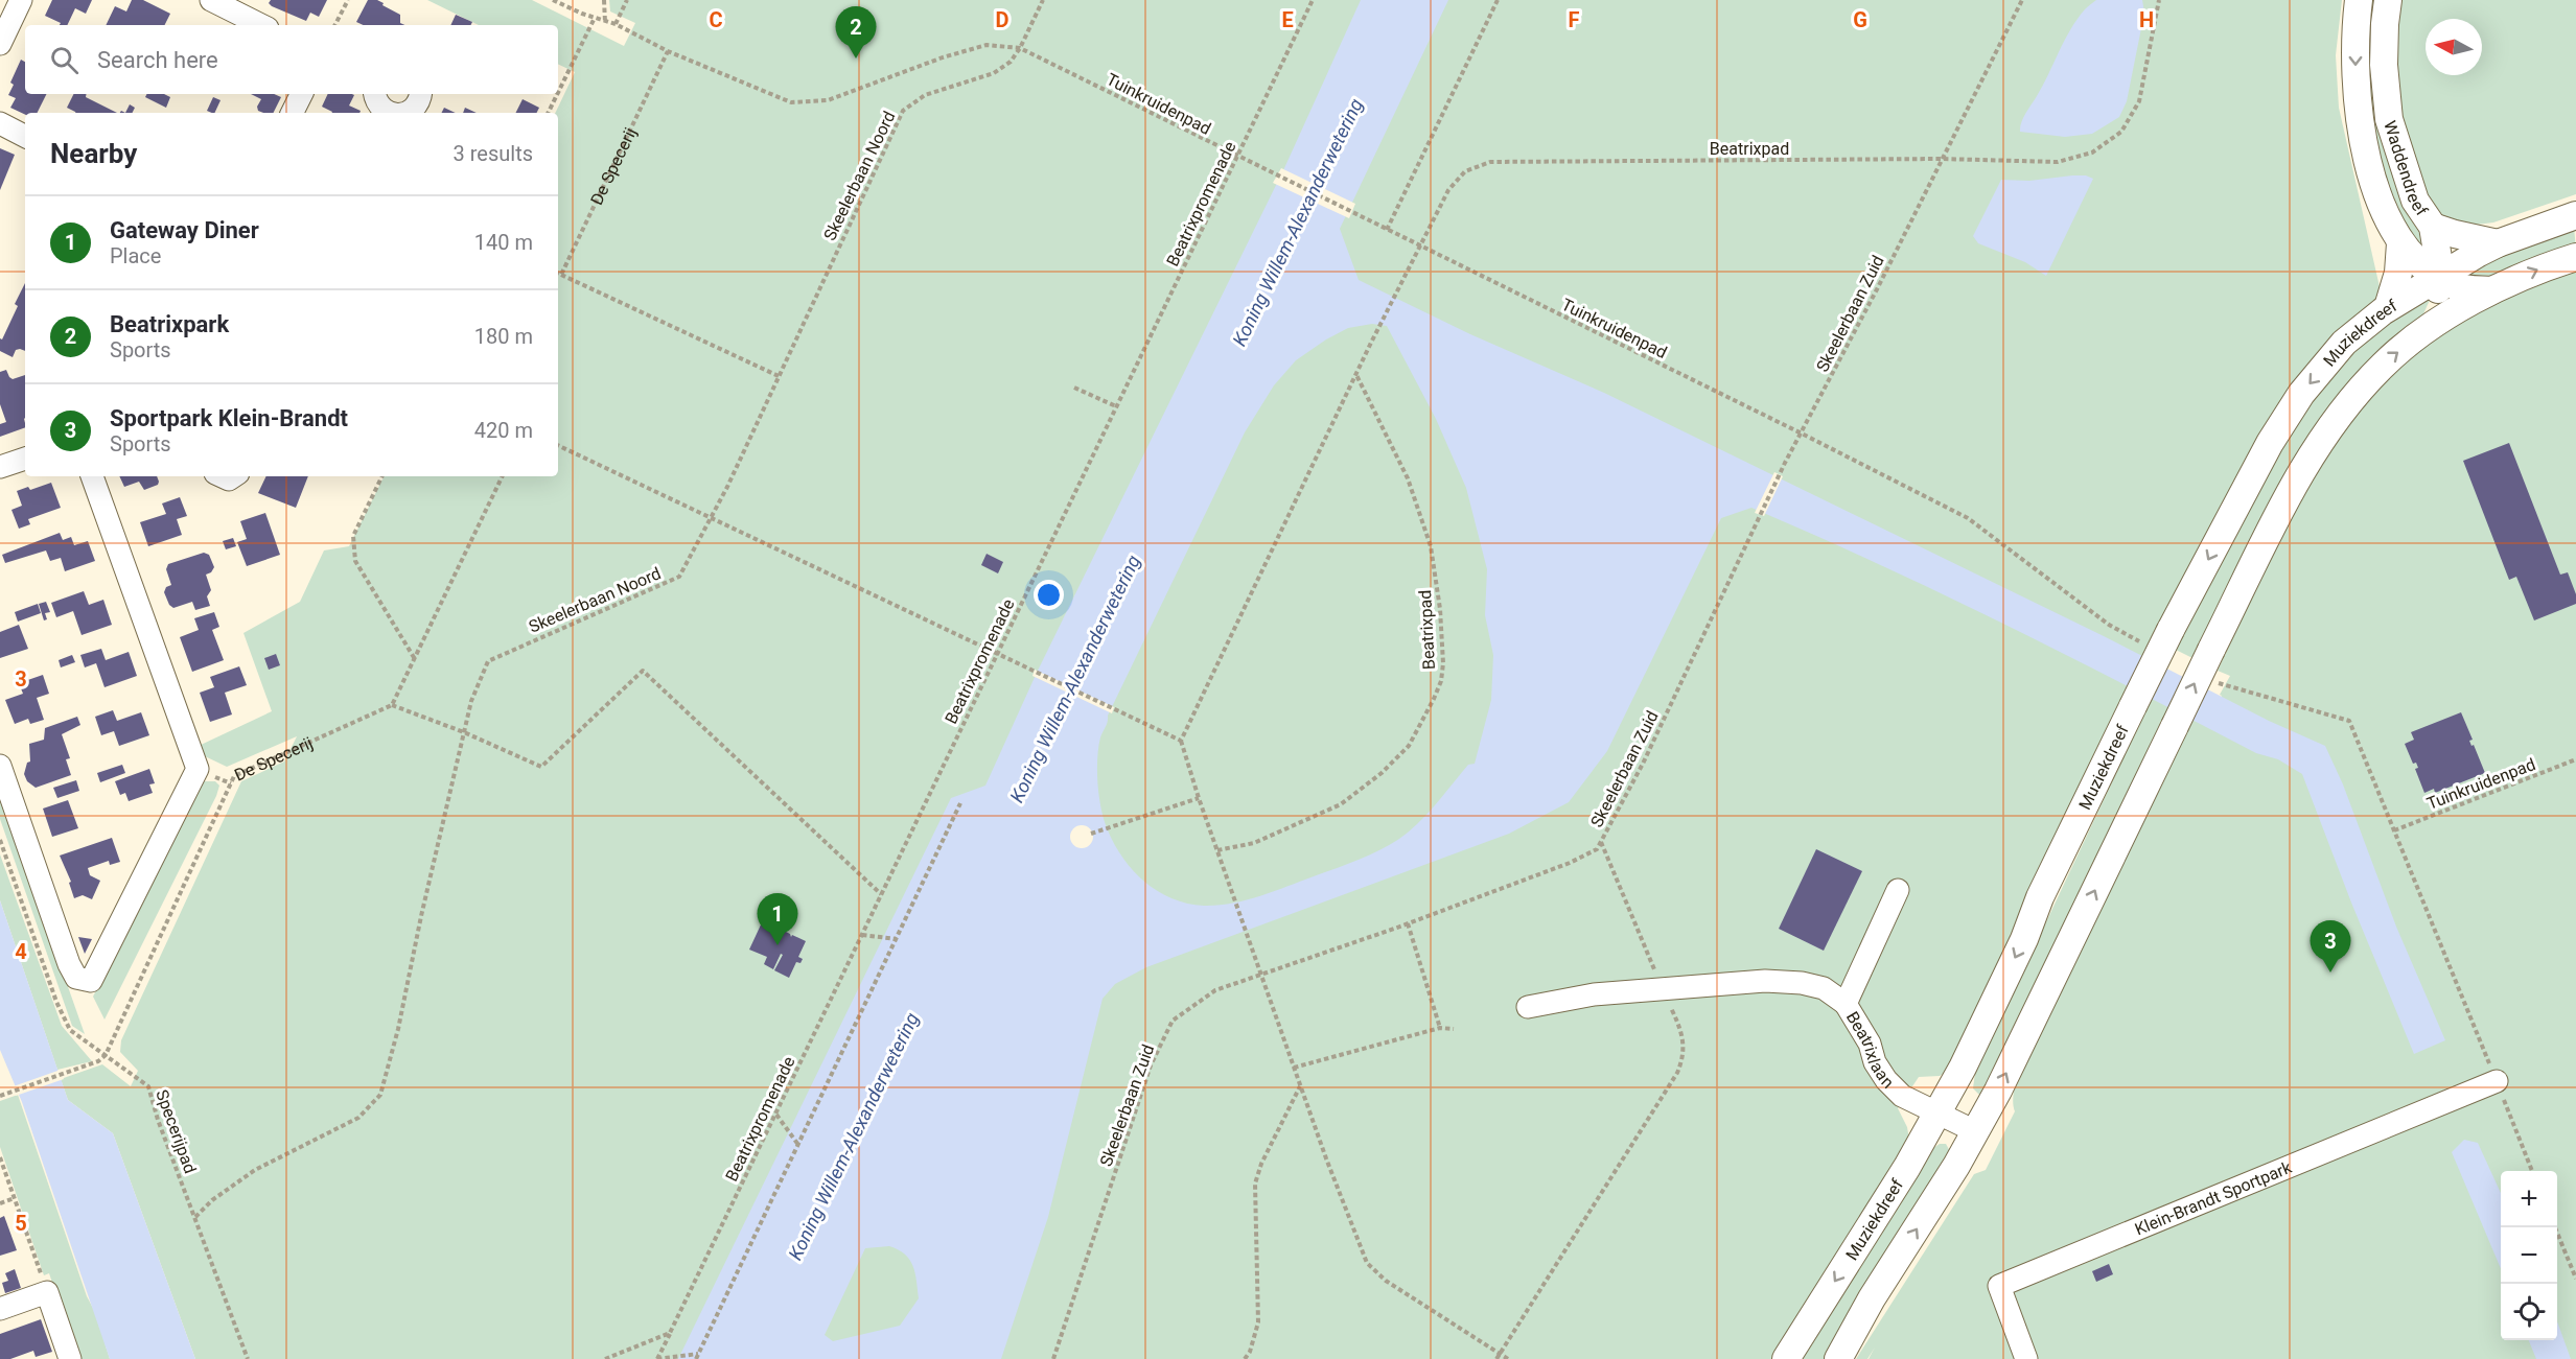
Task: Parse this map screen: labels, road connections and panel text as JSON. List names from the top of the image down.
{
  "streets": {
    "main road": ["Waddendreef", "Muziekdreef"],
    "street": ["Beatrixlaan", "Klein-Brandt Sportpark"],
    "path": [
      "Tuinkruidenpad",
      "Beatrixpad",
      "De Specerij",
      "Skeelerbaan Noord",
      "Beatrixpromenade",
      "Skeelerbaan Zuid",
      "Specerijpad"
    ]
  },
  "crossings": [
    ["Tuinkruidenpad", "Beatrixpad"],
    ["Tuinkruidenpad", "De Specerij"],
    ["Tuinkruidenpad", "Skeelerbaan Noord"],
    ["Tuinkruidenpad", "Beatrixpromenade"],
    ["Tuinkruidenpad", "Skeelerbaan Zuid"],
    ["Beatrixpad", "Skeelerbaan Zuid"],
    ["De Specerij", "Specerijpad"],
    ["Waddendreef", "Muziekdreef"],
    ["Skeelerbaan Noord", "Specerijpad"],
    ["Muziekdreef", "Beatrixlaan"]
  ],
  "water": ["Koning Willem-Alexanderwetering"],
  "north": "left",
  "page": {
    "pins": ["2", "1", "3"],
    "search": "Search here",
    "heading": ["Nearby", "3 results"],
    "list": [
      {
        "mark": "1",
        "name": "Gateway Diner",
        "note": "Place",
        "value": "140 m"
      },
      {
        "mark": "2",
        "name": "Beatrixpark",
        "note": "Sports",
        "value": "180 m"
      },
      {
        "mark": "3",
        "name": "Sportpark Klein-Brandt",
        "note": "Sports",
        "value": "420 m"
      }
    ],
    "map_buttons": ["+", "−"]
  },
  "grid": {
    "columns": [
      "C",
      "D",
      "E",
      "F",
      "G",
      "H"
    ],
    "rows": ["3", "4", "5"]
  }
}
